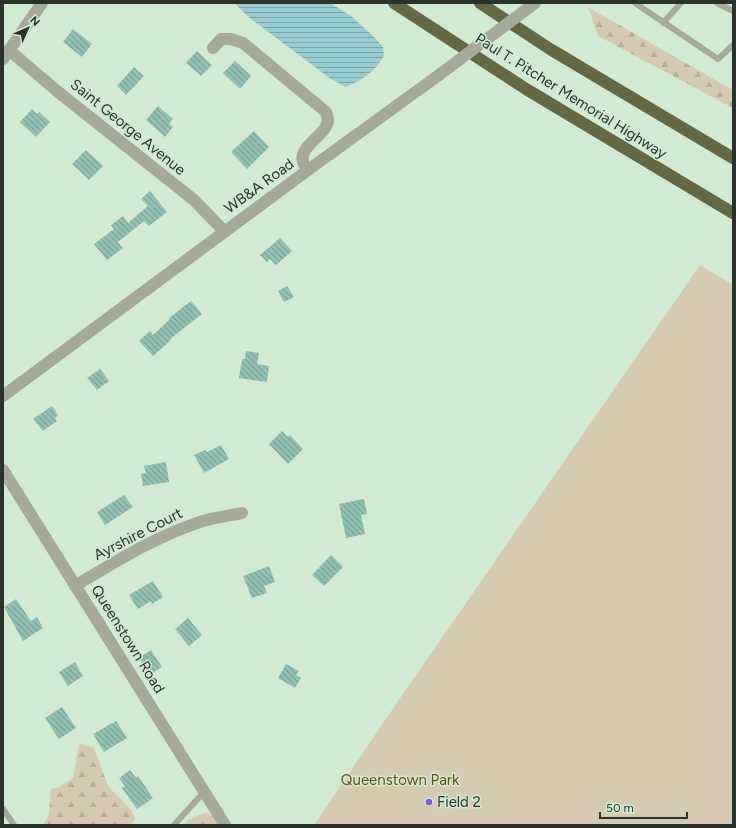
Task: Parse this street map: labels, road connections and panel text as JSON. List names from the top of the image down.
{
  "streets": {
    "highway": ["Paul T. Pitcher Memorial Highway"],
    "street": [
      "Saint George Avenue",
      "WB&A Road",
      "Ayrshire Court",
      "Queenstown Road"
    ]
  },
  "crossings": [
    ["Saint George Avenue", "WB&A Road"],
    ["Ayrshire Court", "Queenstown Road"]
  ],
  "parks": ["Queenstown Park"],
  "places": ["Field 2"],
  "scale_bar": "50 m",
  "north": "top right"
}
